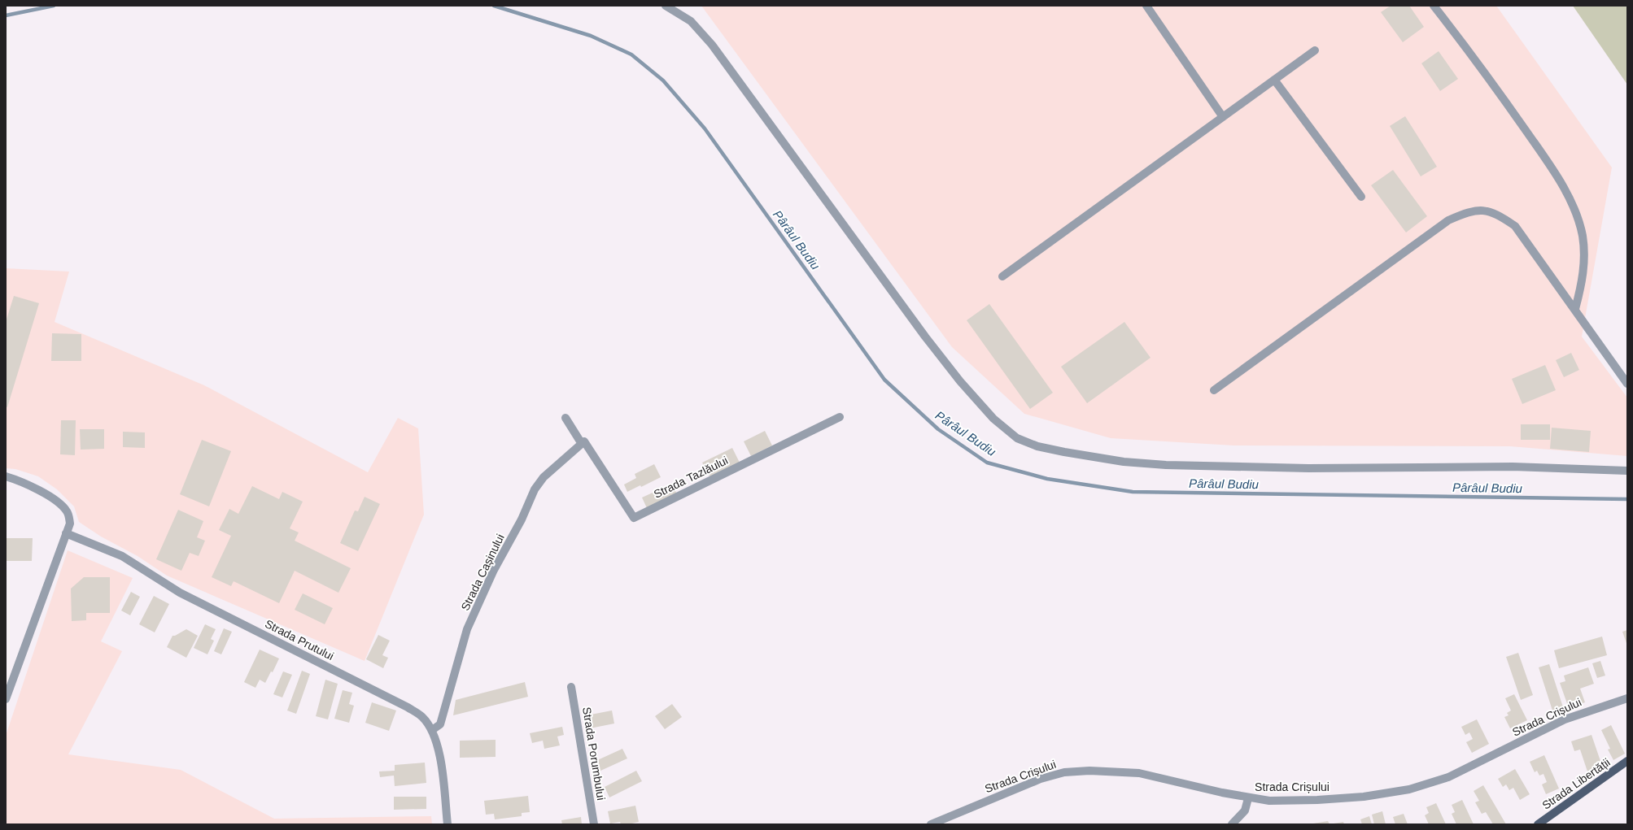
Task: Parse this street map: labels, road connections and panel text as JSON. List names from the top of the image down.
{
  "streets": {
    "main road": ["Strada Libertății"],
    "street": [
      "Strada Tazlăului",
      "Strada Cașinului",
      "Strada Prutului",
      "Strada Crișului",
      "Strada Porumbului"
    ]
  },
  "crossings": [
    ["Strada Tazlăului", "Strada Cașinului"],
    ["Strada Cașinului", "Strada Prutului"]
  ],
  "water": ["Pârâul Budiu"]
}
